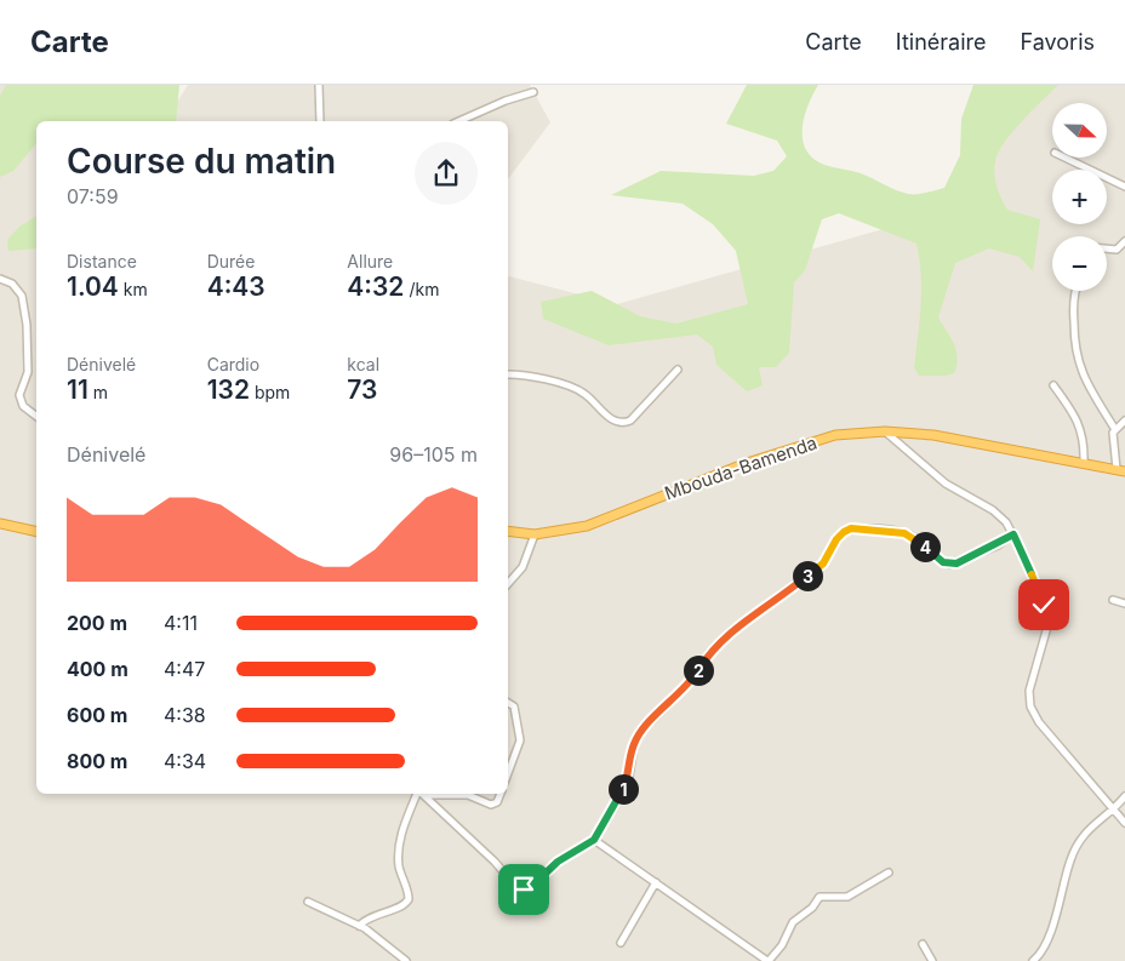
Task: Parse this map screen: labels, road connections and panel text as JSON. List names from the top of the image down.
{
  "streets": {
    "highway": ["Mbouda-Bamenda"]
  },
  "north": "right",
  "page": {
    "header": "Carte",
    "nav": ["Carte", "Itinéraire", "Favoris"],
    "map_buttons": ["+", "−"],
    "heading": ["Course du matin", "07:59"],
    "stats": [
      ["Distance", "1.04 km"],
      ["Durée", "4:43"],
      ["Allure", "4:32 /km"],
      ["Dénivelé", "11 m"],
      ["Cardio", "132 bpm"],
      ["kcal", "73"]
    ],
    "chart": ["Dénivelé", "96–105 m"],
    "pins": [
      "4",
      "3",
      "2",
      "1"
    ],
    "list": [
      {
        "name": "200 m",
        "note": "4:11"
      },
      {
        "name": "400 m",
        "note": "4:47"
      },
      {
        "name": "600 m",
        "note": "4:38"
      },
      {
        "name": "800 m",
        "note": "4:34"
      }
    ]
  }
}
